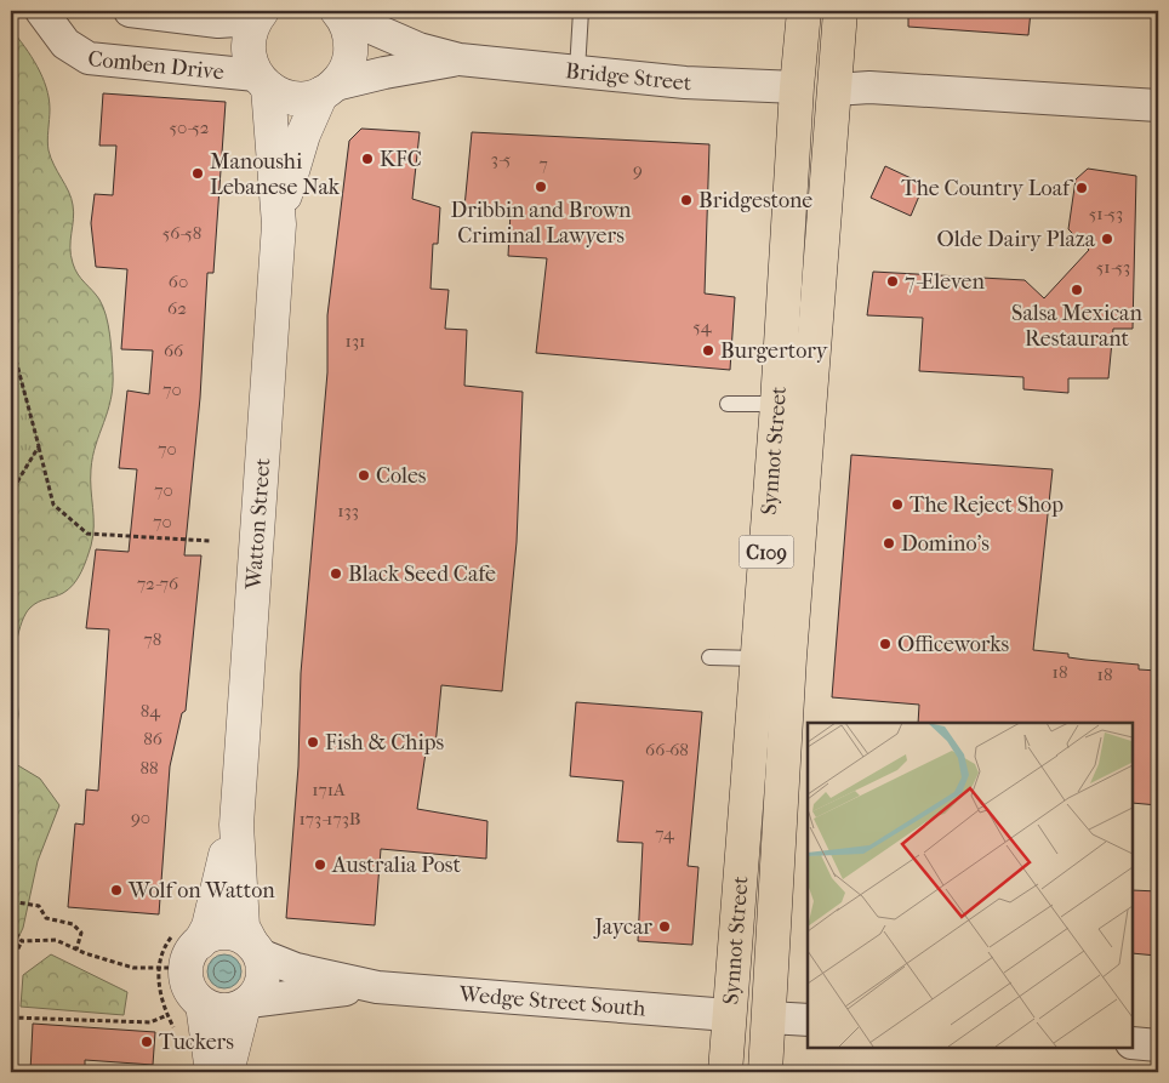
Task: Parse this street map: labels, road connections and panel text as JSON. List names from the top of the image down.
{
  "streets": {
    "highway": ["Synnot Street", "C109"],
    "street": [
      "Comben Drive",
      "Bridge Street",
      "Watton Street",
      "Wedge Street South"
    ]
  },
  "crossings": [
    ["Comben Drive", "Watton Street"],
    ["Bridge Street", "Synnot Street"],
    ["Bridge Street", "Watton Street"],
    ["Synnot Street", "Wedge Street South"],
    ["Watton Street", "Wedge Street South"]
  ],
  "places": [
    "KFC",
    "Manoushi Lebanese Nak",
    "Dribbin and Brown Criminal Lawyers",
    "The Country Loaf",
    "Bridgestone",
    "Olde Dairy Plaza",
    "7-Eleven",
    "Salsa Mexican Restaurant",
    "Burgertory",
    "Coles",
    "The Reject Shop",
    "Domino's",
    "Black Seed Cafe",
    "Officeworks",
    "Fish & Chips",
    "Australia Post",
    "Wolf on Watton",
    "Jaycar",
    "Tuckers"
  ],
  "house_numbers": [
    "50-52",
    "3-5",
    "7",
    "9",
    "51-53",
    "56-58",
    "51-53",
    "60",
    "62",
    "54",
    "131",
    "66",
    "70",
    "70",
    "70",
    "133",
    "70",
    "72-76",
    "78",
    "18",
    "18",
    "84",
    "86",
    "66-68",
    "88",
    "171A",
    "90",
    "173-173B",
    "74"
  ]
}
